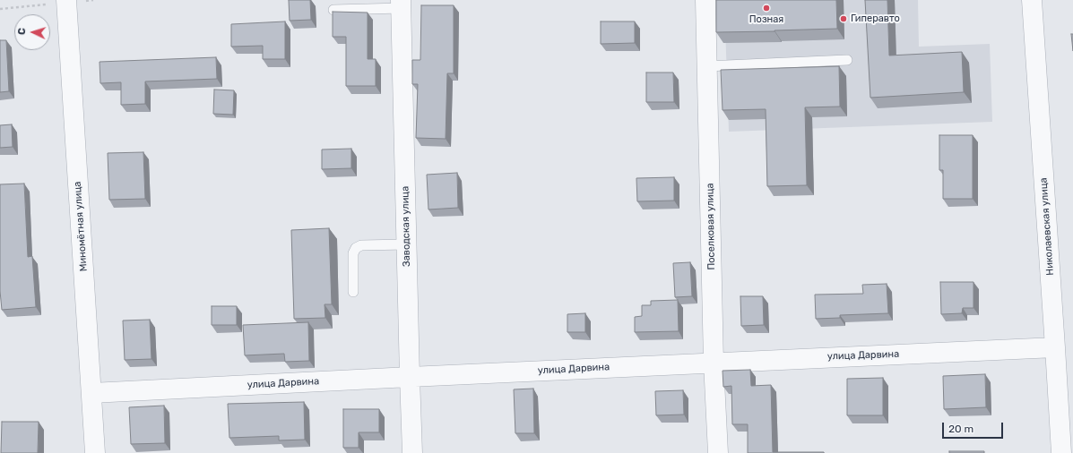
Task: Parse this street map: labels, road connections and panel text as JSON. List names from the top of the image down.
{
  "streets": {
    "street": [
      "Миномётная улица",
      "Заводская улица",
      "Поселковая улица",
      "Николаевская улица",
      "улица Дарвина"
    ]
  },
  "crossings": [
    ["Миномётная улица", "улица Дарвина"],
    ["Заводская улица", "улица Дарвина"],
    ["Поселковая улица", "улица Дарвина"],
    ["Николаевская улица", "улица Дарвина"]
  ],
  "places": ["Позная", "Гиперавто"],
  "scale_bar": "20 m",
  "north": "left"
}
